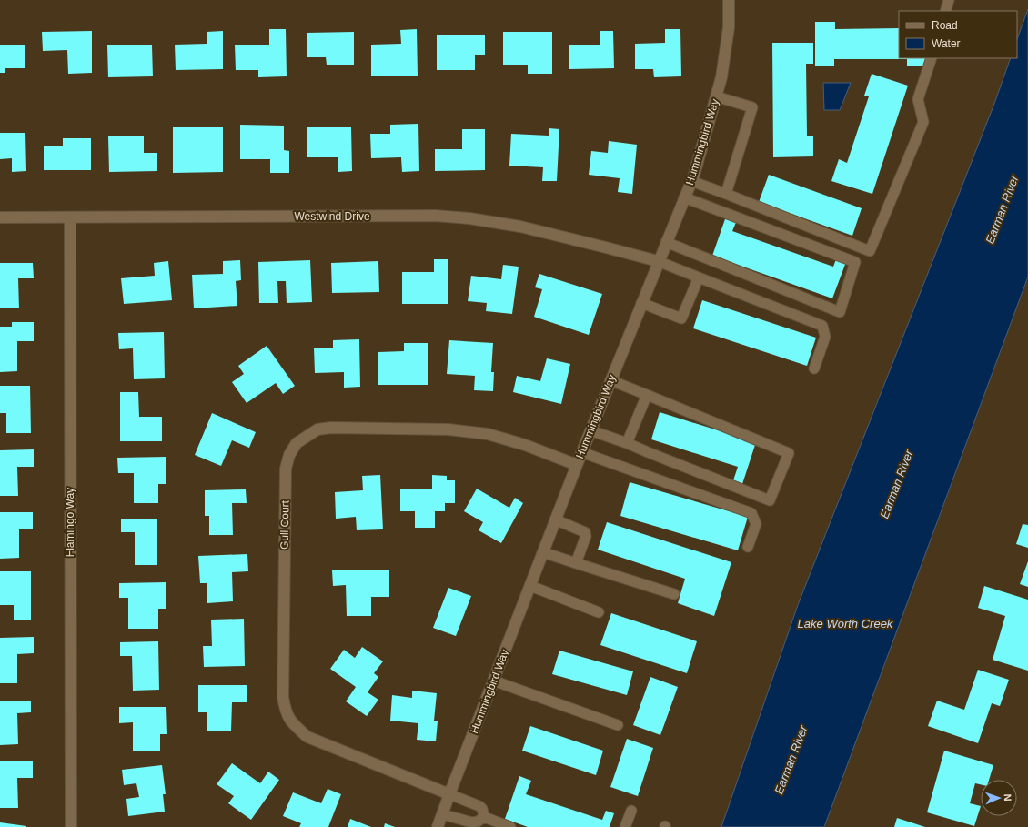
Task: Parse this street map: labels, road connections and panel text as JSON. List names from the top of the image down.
{
  "streets": {
    "street": [
      "Hummingbird Way",
      "Westwind Drive",
      "Flamingo Way",
      "Gull Court"
    ]
  },
  "crossings": [
    ["Hummingbird Way", "Westwind Drive"],
    ["Hummingbird Way", "Gull Court"],
    ["Westwind Drive", "Flamingo Way"]
  ],
  "water": ["Earman River", "Lake Worth Creek"],
  "legend": ["Road", "Water"],
  "north": "right"
}
